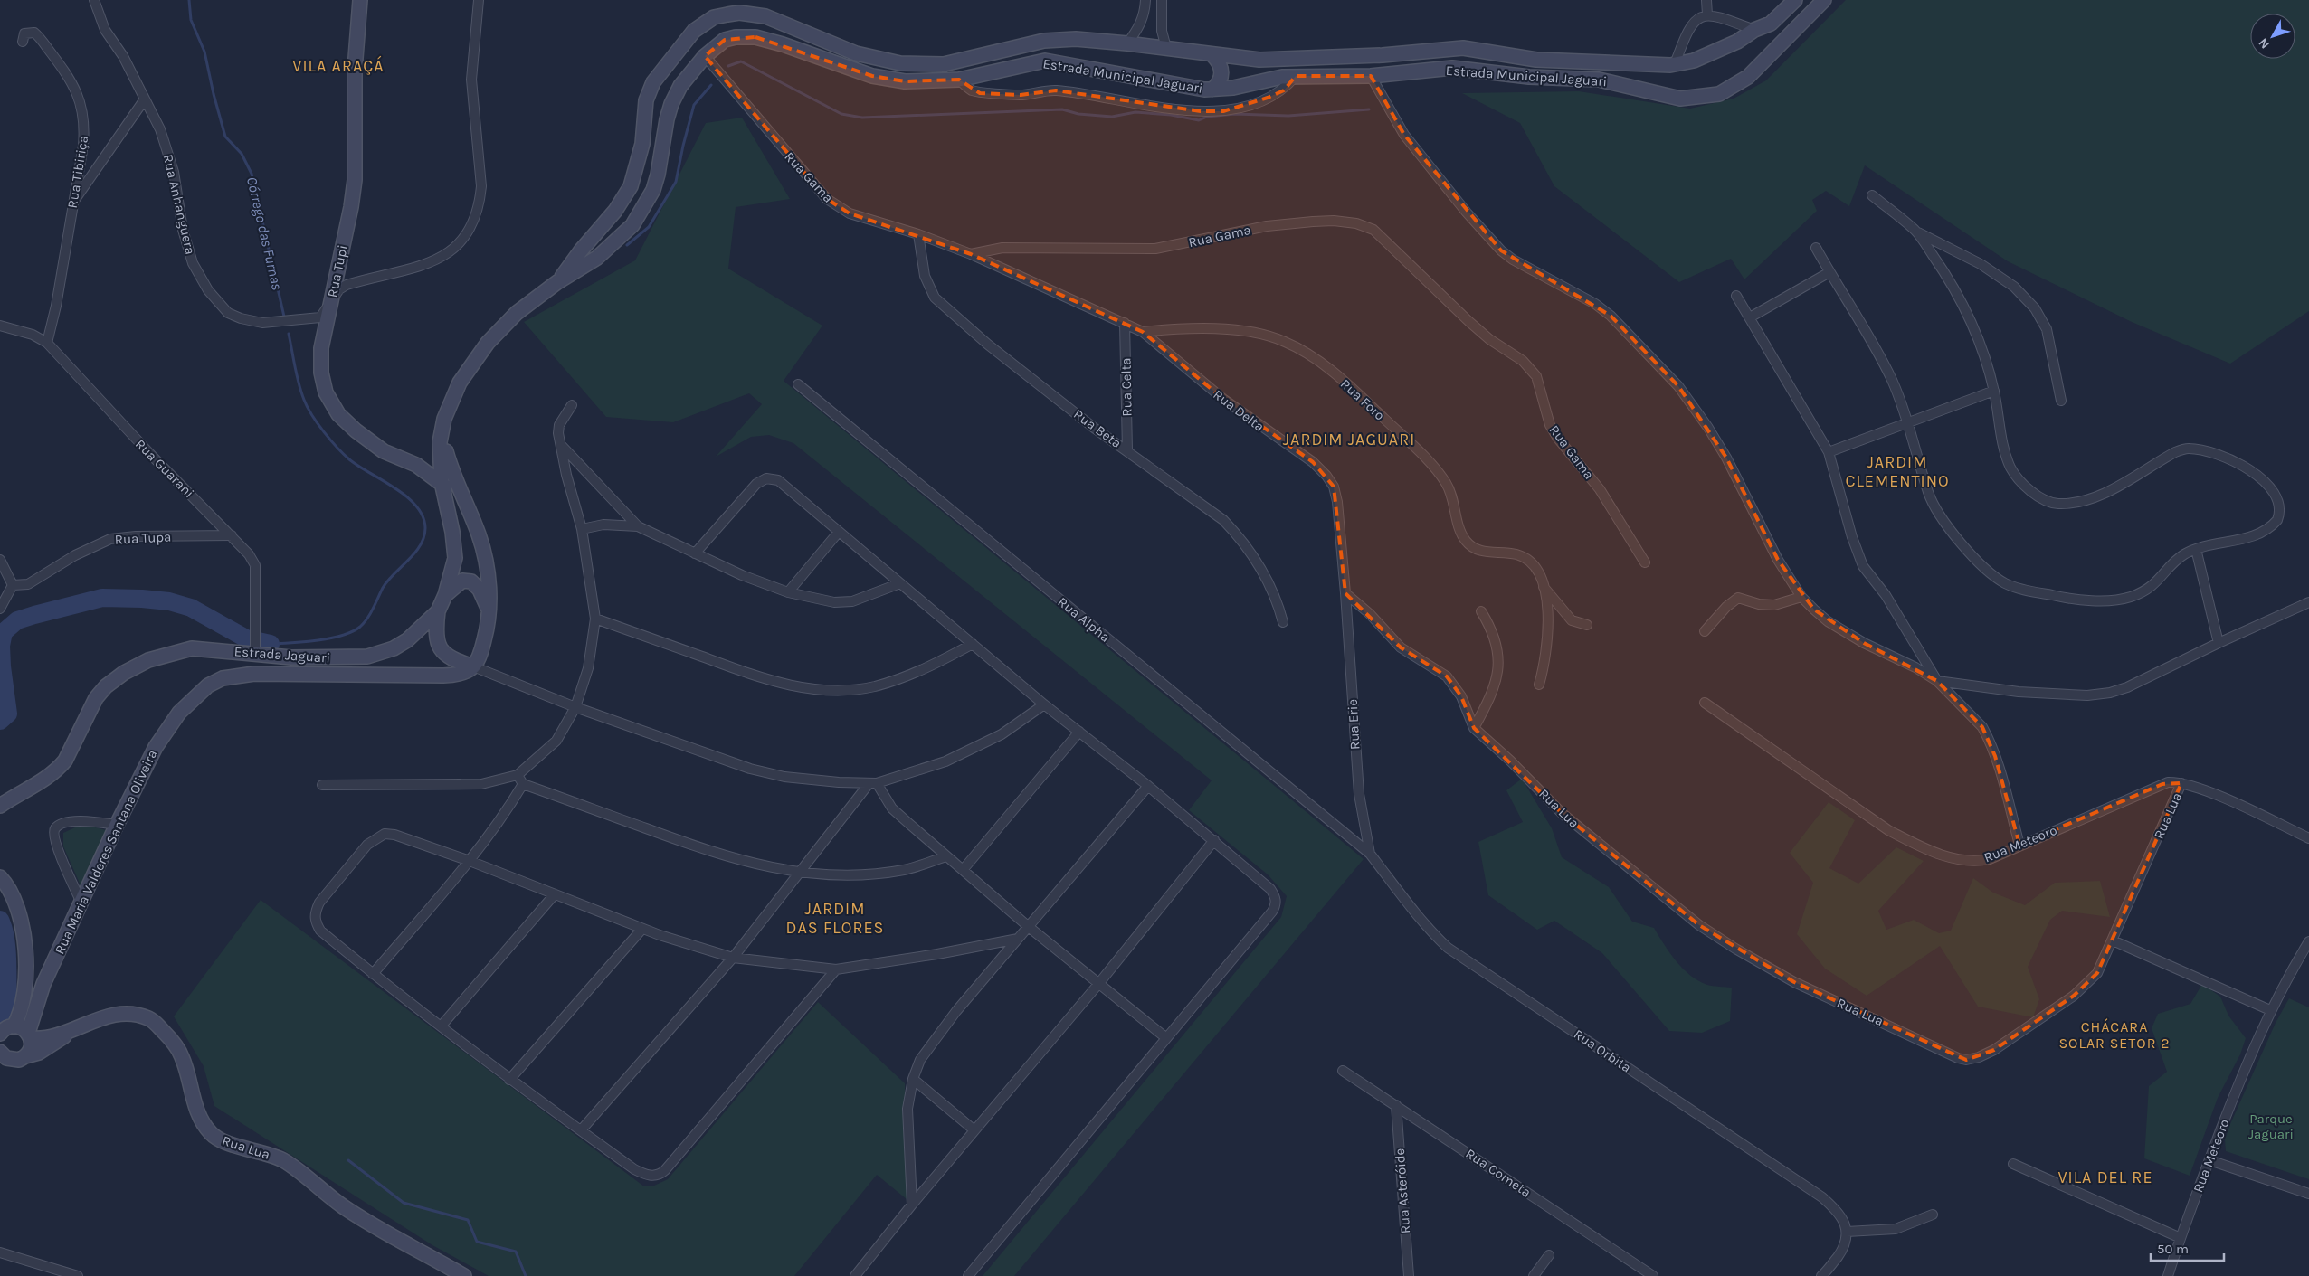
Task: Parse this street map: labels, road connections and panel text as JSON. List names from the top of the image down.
{
  "streets": {
    "main road": [
      "Estrada Municipal Jaguari",
      "Rua Tupi",
      "Estrada Jaguari",
      "Rua Lua",
      "Rua Maria Valderes Santana Oliveira"
    ],
    "street": [
      "Rua Tibiriça",
      "Rua Gama",
      "Rua Anhanguera",
      "Rua Celta",
      "Rua Foro",
      "Rua Delta",
      "Rua Beta",
      "Rua Guarani",
      "Rua Tupa",
      "Rua Alpha",
      "Rua Erie",
      "Rua Meteoro",
      "Rua Orbita",
      "Rua Cometa",
      "Rua Asteróide"
    ]
  },
  "crossings": [
    ["Estrada Municipal Jaguari", "Rua Gama"],
    ["Estrada Municipal Jaguari", "Estrada Jaguari"],
    ["Rua Tibiriça", "Rua Guarani"],
    ["Rua Gama", "Rua Delta"],
    ["Rua Gama", "Rua Beta"],
    ["Rua Anhanguera", "Rua Tupi"],
    ["Rua Tupi", "Estrada Jaguari"],
    ["Rua Celta", "Rua Delta"],
    ["Rua Celta", "Rua Beta"],
    ["Rua Foro", "Rua Delta"],
    ["Rua Delta", "Rua Erie"],
    ["Rua Guarani", "Rua Tupa"],
    ["Rua Guarani", "Estrada Jaguari"],
    ["Rua Alpha", "Rua Erie"],
    ["Rua Alpha", "Rua Orbita"],
    ["Estrada Jaguari", "Rua Maria Valderes Santana Oliveira"],
    ["Rua Erie", "Rua Orbita"],
    ["Rua Lua", "Rua Meteoro"],
    ["Rua Lua", "Rua Maria Valderes Santana Oliveira"],
    ["Rua Cometa", "Rua Asteróide"]
  ],
  "districts": [
    "VILA ARAÇÁ",
    "JARDIM JAGUARI",
    "JARDIM CLEMENTINO",
    "JARDIM DAS FLORES",
    "CHÁCARA SOLAR SETOR 2",
    "VILA DEL RE"
  ],
  "water": ["Córrego das Furnas"],
  "parks": ["Parque Jaguari"],
  "scale_bar": "50 m",
  "north": "bottom left"
}
